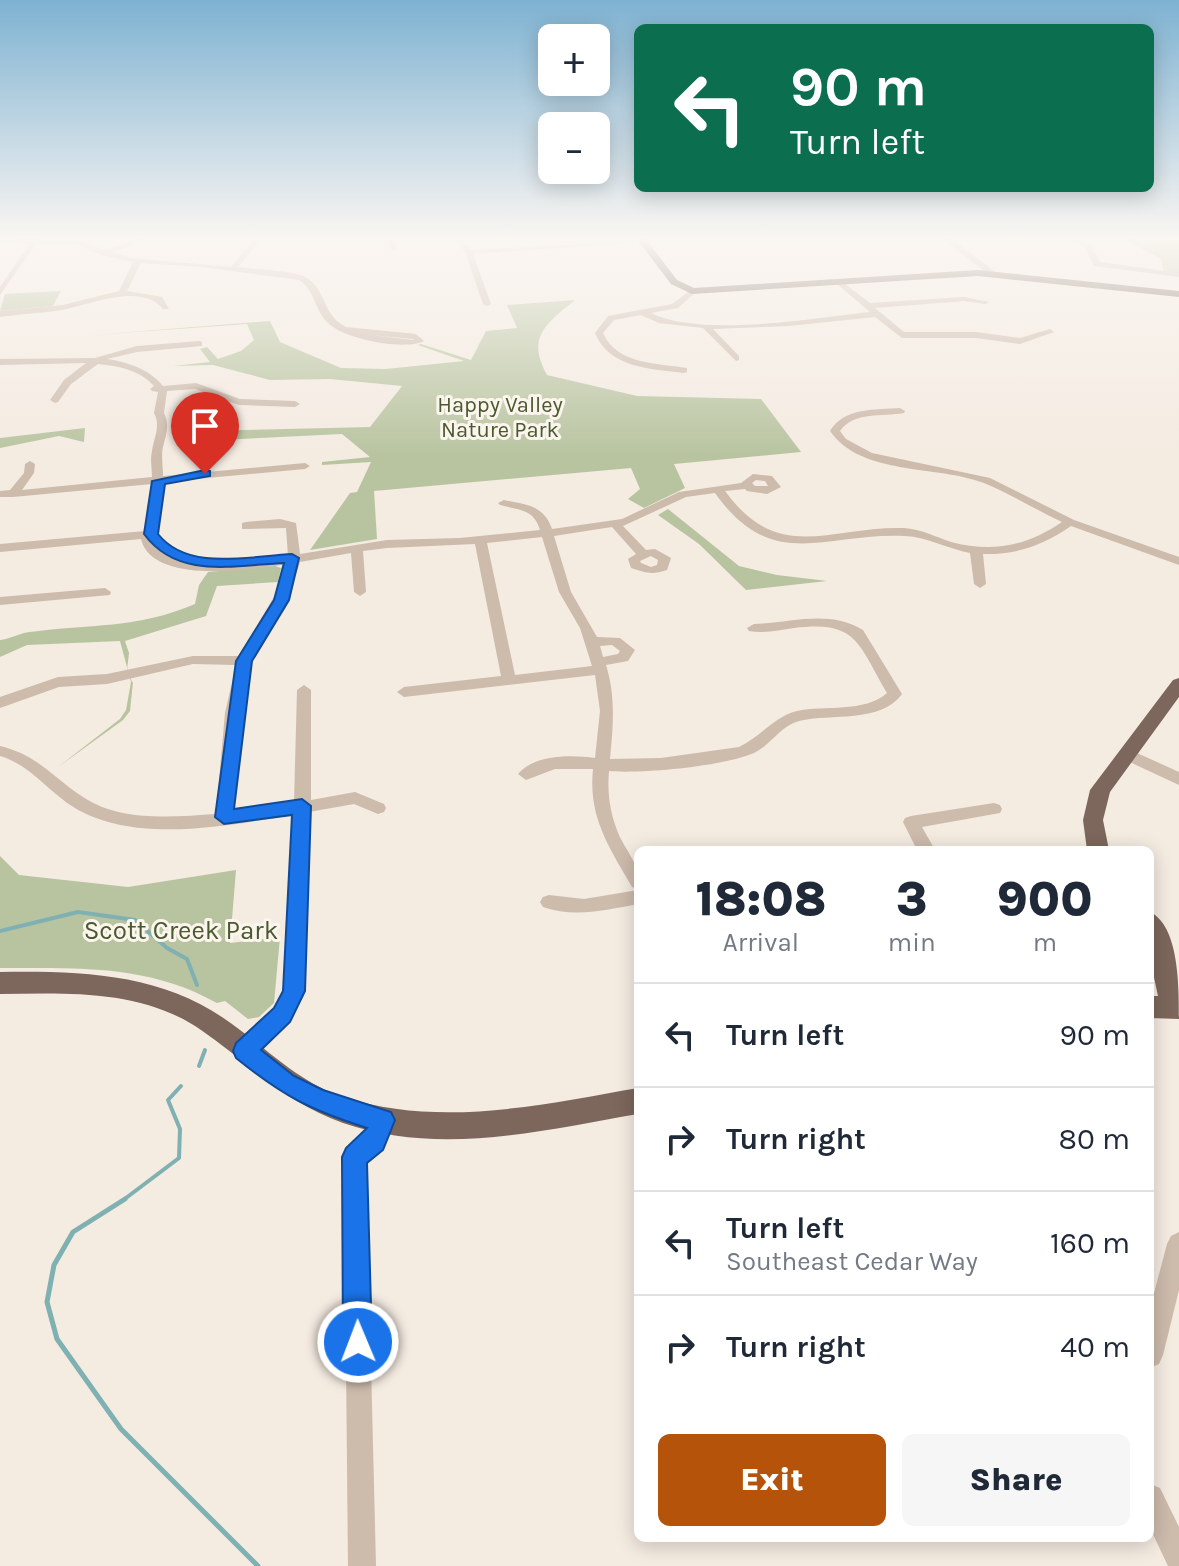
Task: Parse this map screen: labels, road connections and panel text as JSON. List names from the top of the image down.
{
  "parks": ["Happy Valley Nature Park", "Scott Creek Park"],
  "page": {
    "map_buttons": ["+", "−"],
    "turn": ["90 m", "Turn left"],
    "eta": [
      "18:08",
      "Arrival",
      "3",
      "min",
      "900",
      "m"
    ],
    "list": [
      {
        "name": "Turn left",
        "value": "90 m"
      },
      {
        "name": "Turn right",
        "value": "80 m"
      },
      {
        "name": "Turn left",
        "note": "Southeast Cedar Way",
        "value": "160 m"
      },
      {
        "name": "Turn right",
        "value": "40 m"
      }
    ],
    "buttons": ["Exit", "Share"]
  }
}
